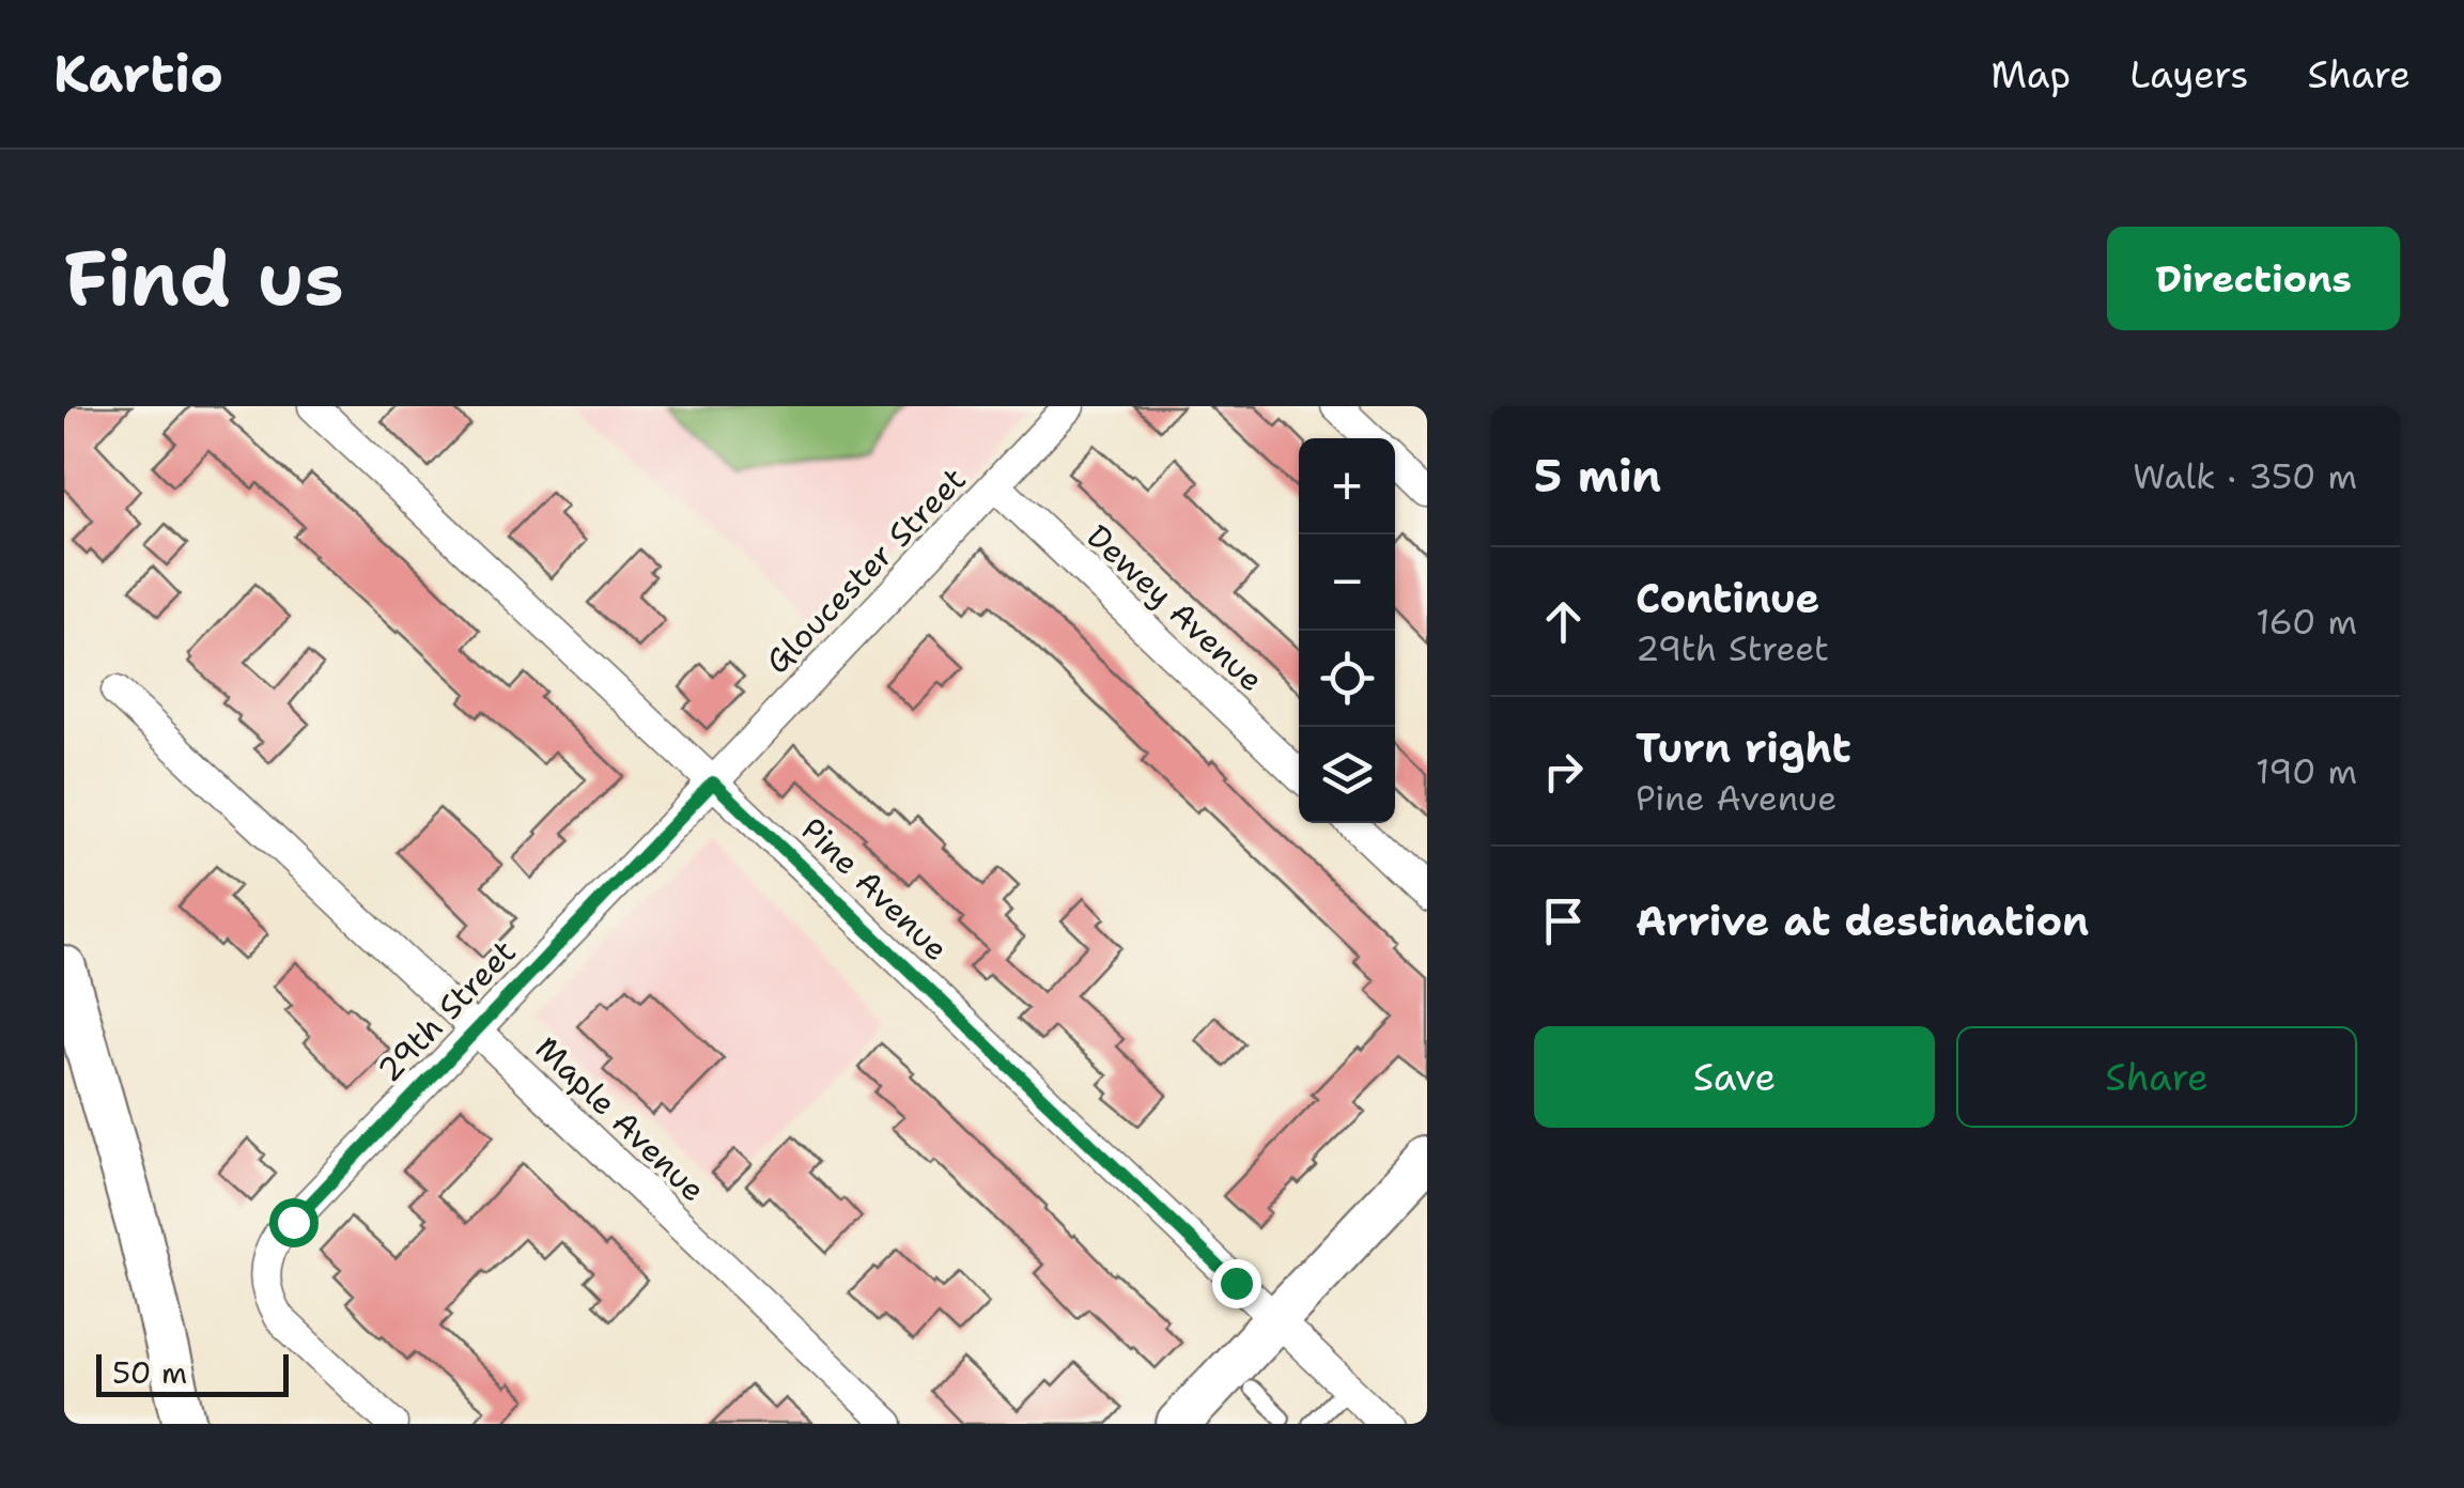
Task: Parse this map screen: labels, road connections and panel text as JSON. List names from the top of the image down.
{
  "streets": {
    "street": [
      "Gloucester Street",
      "Dewey Avenue",
      "Pine Avenue",
      "29th Street",
      "Maple Avenue"
    ]
  },
  "crossings": [
    ["Gloucester Street", "Dewey Avenue"],
    ["Gloucester Street", "Pine Avenue"],
    ["Gloucester Street", "29th Street"],
    ["Pine Avenue", "29th Street"],
    ["29th Street", "Maple Avenue"]
  ],
  "scale_bar": "50 m",
  "page": {
    "header": "Kartio",
    "nav": ["Map", "Layers", "Share"],
    "buttons": [
      "Directions",
      ["Save", "Share"]
    ],
    "title": "Find us",
    "heading": ["5 min", "Walk · 350 m"],
    "map_buttons": ["+", "−"],
    "list": [
      ["Continue", "29th Street", "160 m"],
      ["Turn right", "Pine Avenue", "190 m"],
      "Arrive at destination"
    ],
    "scale": "50 m"
  }
}
